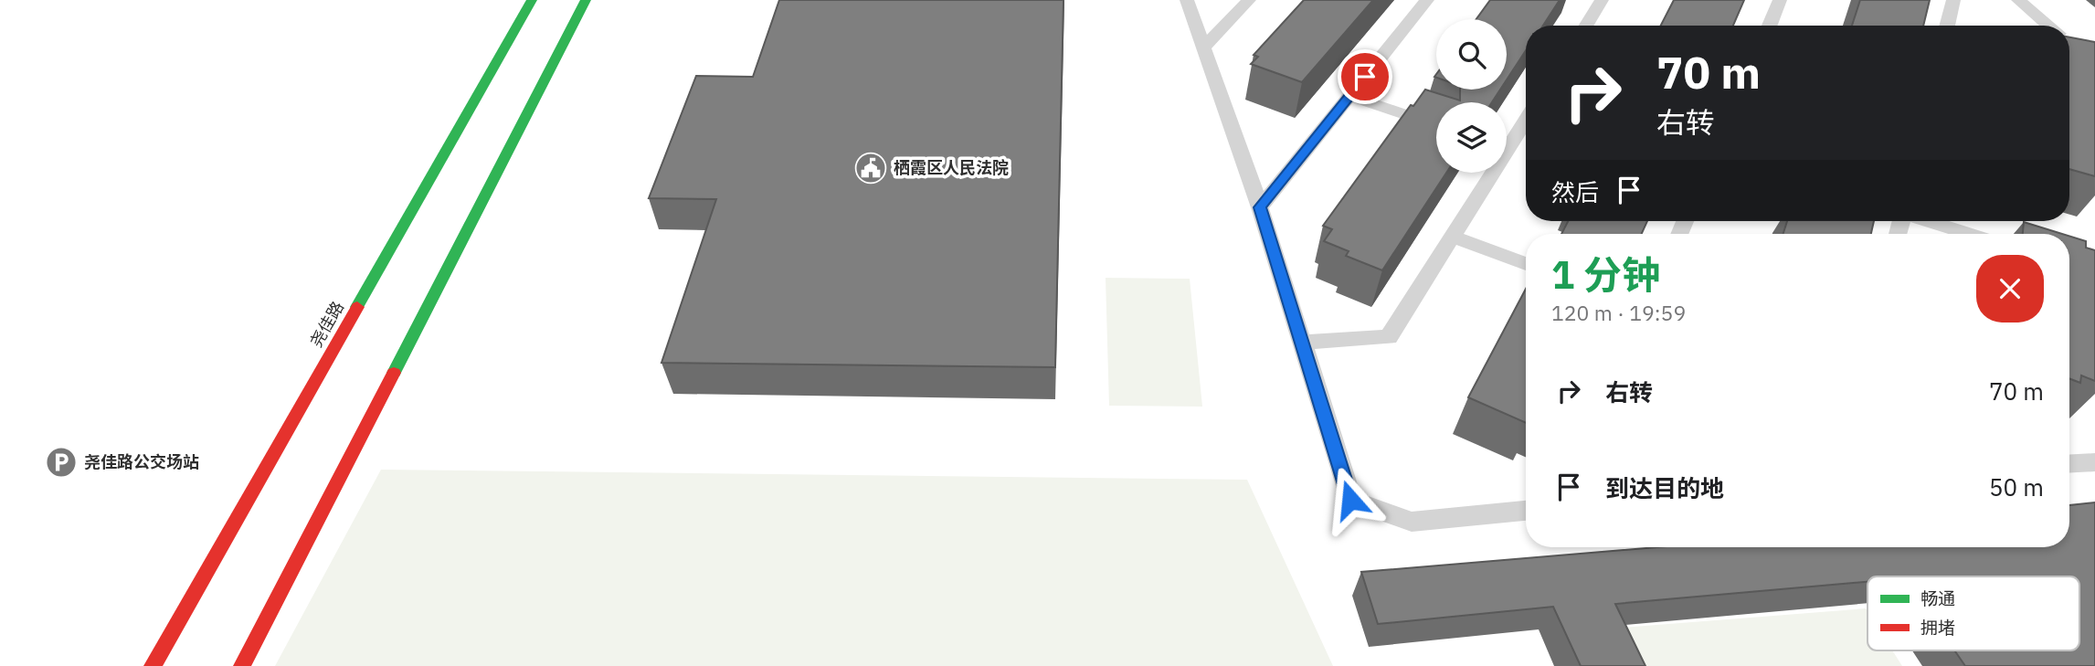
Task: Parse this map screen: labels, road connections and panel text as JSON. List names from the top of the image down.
{
  "streets": {
    "main road": ["尧佳路"]
  },
  "places": {
    "public building": ["栖霞区人民法院"],
    "parking": ["尧佳路公交场站"]
  },
  "legend": ["畅通", "拥堵"],
  "page": {
    "turn": ["70 m", "右转"],
    "then": "然后",
    "heading": ["1 分钟", "120 m · 19:59"],
    "list": [
      {
        "name": "右转",
        "value": "70 m"
      },
      {
        "name": "到达目的地",
        "value": "50 m"
      }
    ]
  }
}
